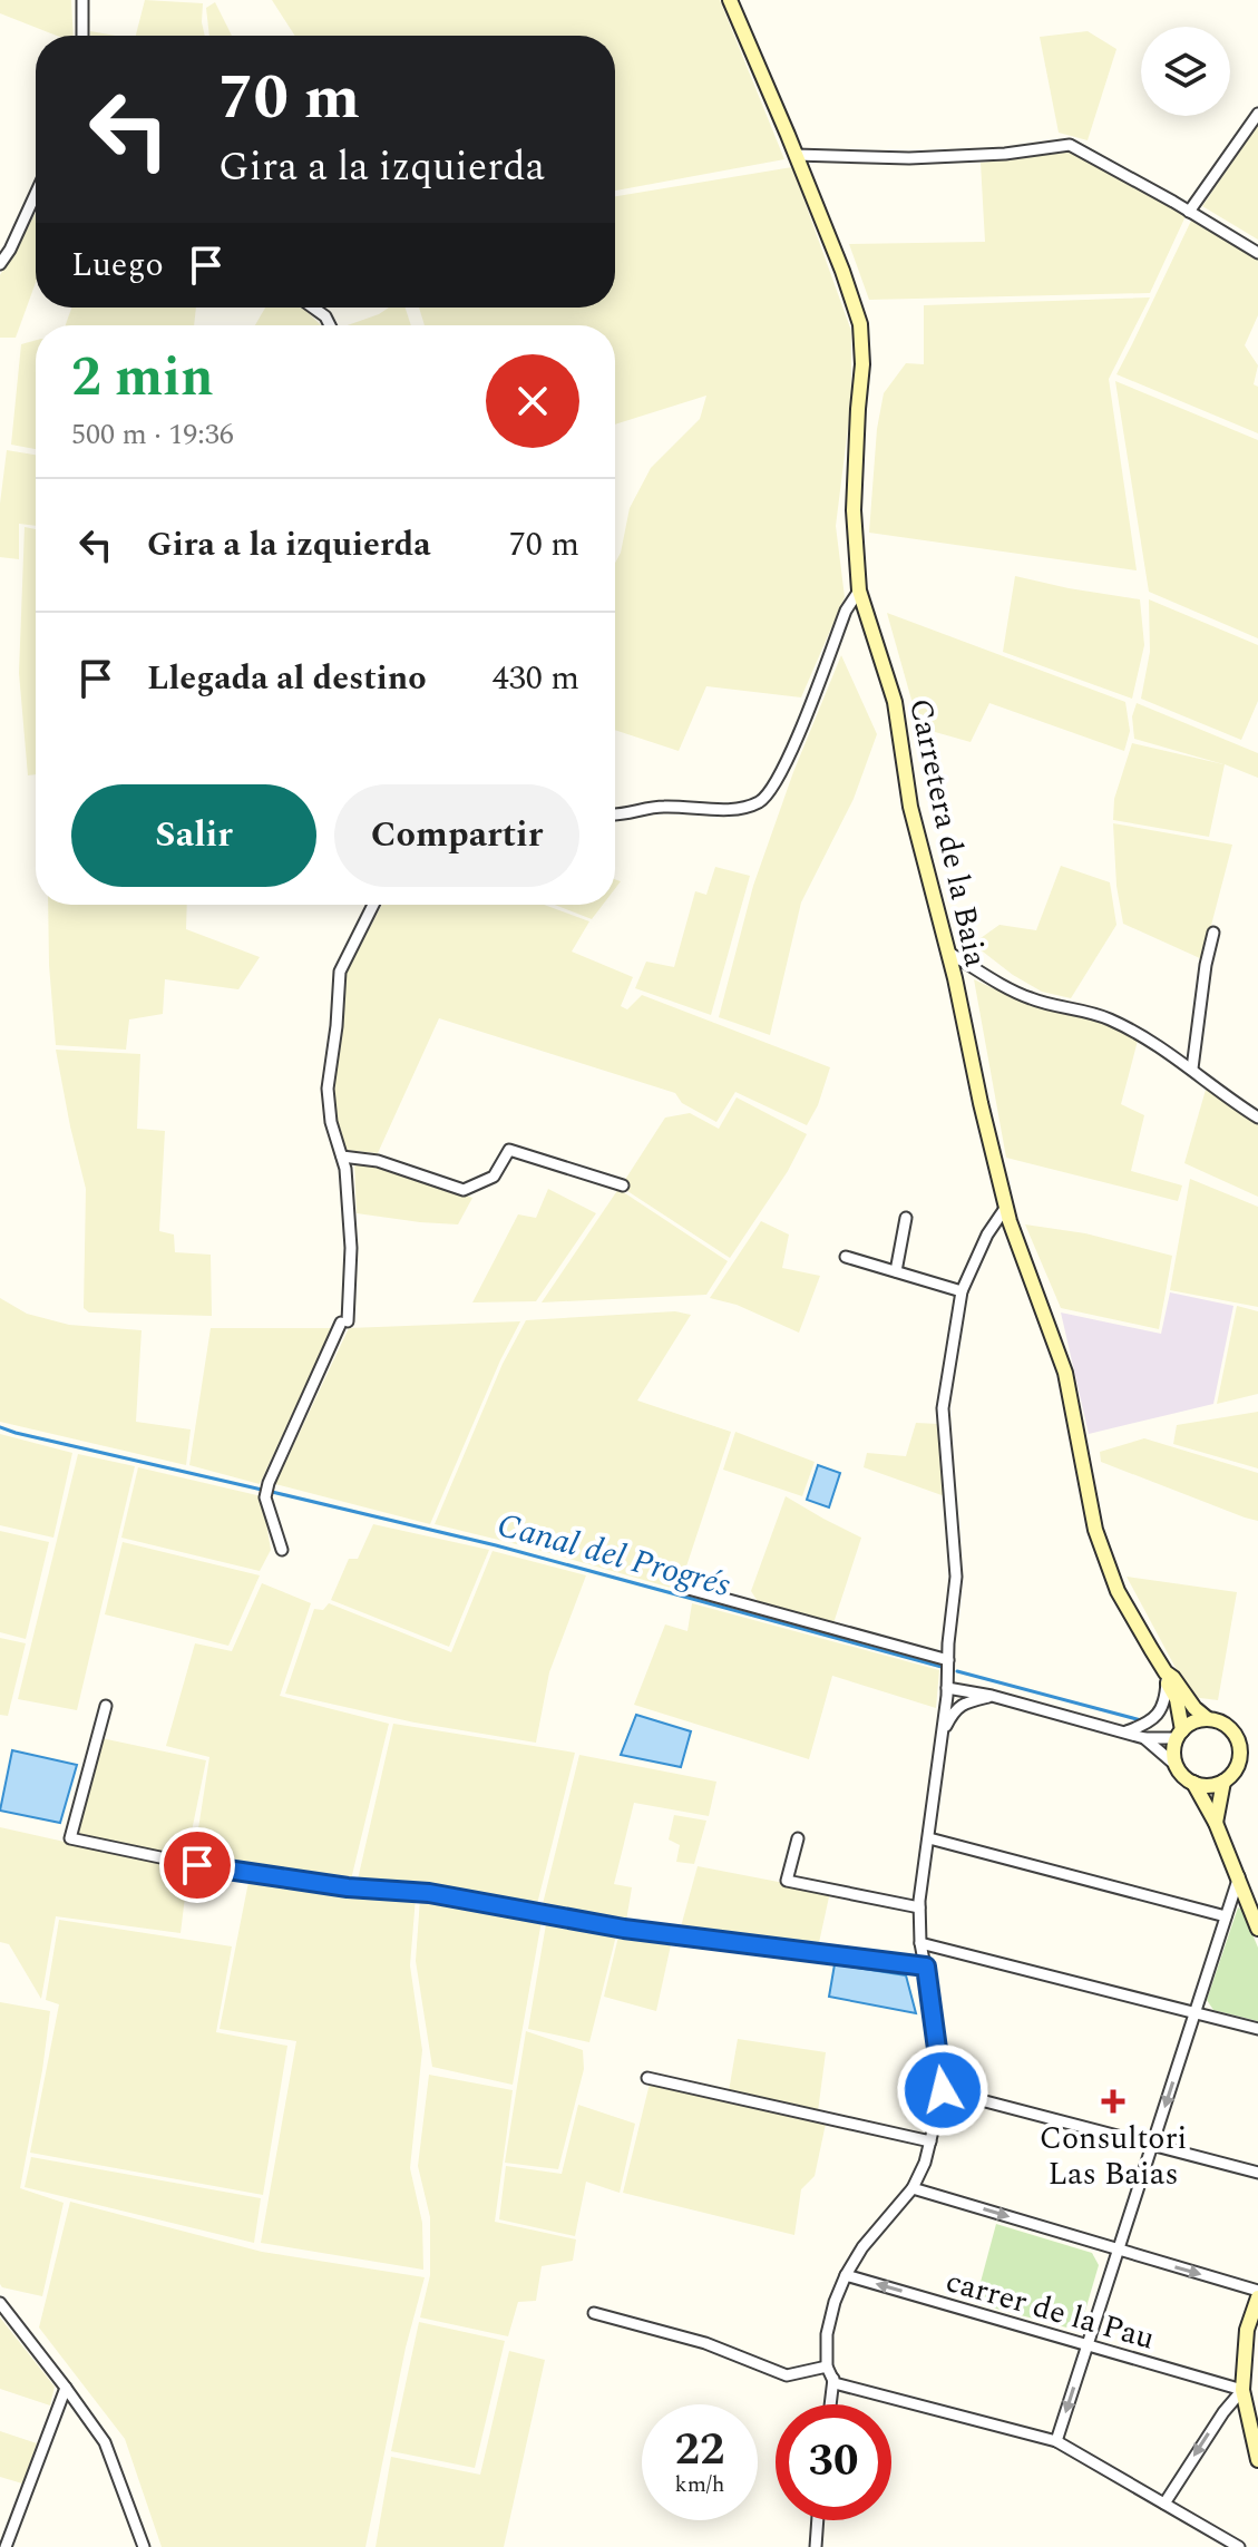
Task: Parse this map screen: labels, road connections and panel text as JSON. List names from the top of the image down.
{
  "streets": {
    "main road": ["Carretera de la Baia"],
    "street": ["carrer de la Pau"]
  },
  "one_way": ["carrer de la Pau"],
  "water": ["Canal del Progrés"],
  "places": {
    "health": ["Consultori Las Baias"]
  },
  "page": {
    "turn": ["70 m", "Gira a la izquierda"],
    "then": "Luego",
    "heading": ["2 min", "500 m · 19:36"],
    "list": [
      {
        "name": "Gira a la izquierda",
        "value": "70 m"
      },
      {
        "name": "Llegada al destino",
        "value": "430 m"
      }
    ],
    "buttons": ["Salir", "Compartir"],
    "speed": "22 km/h",
    "limit": "30"
  }
}
